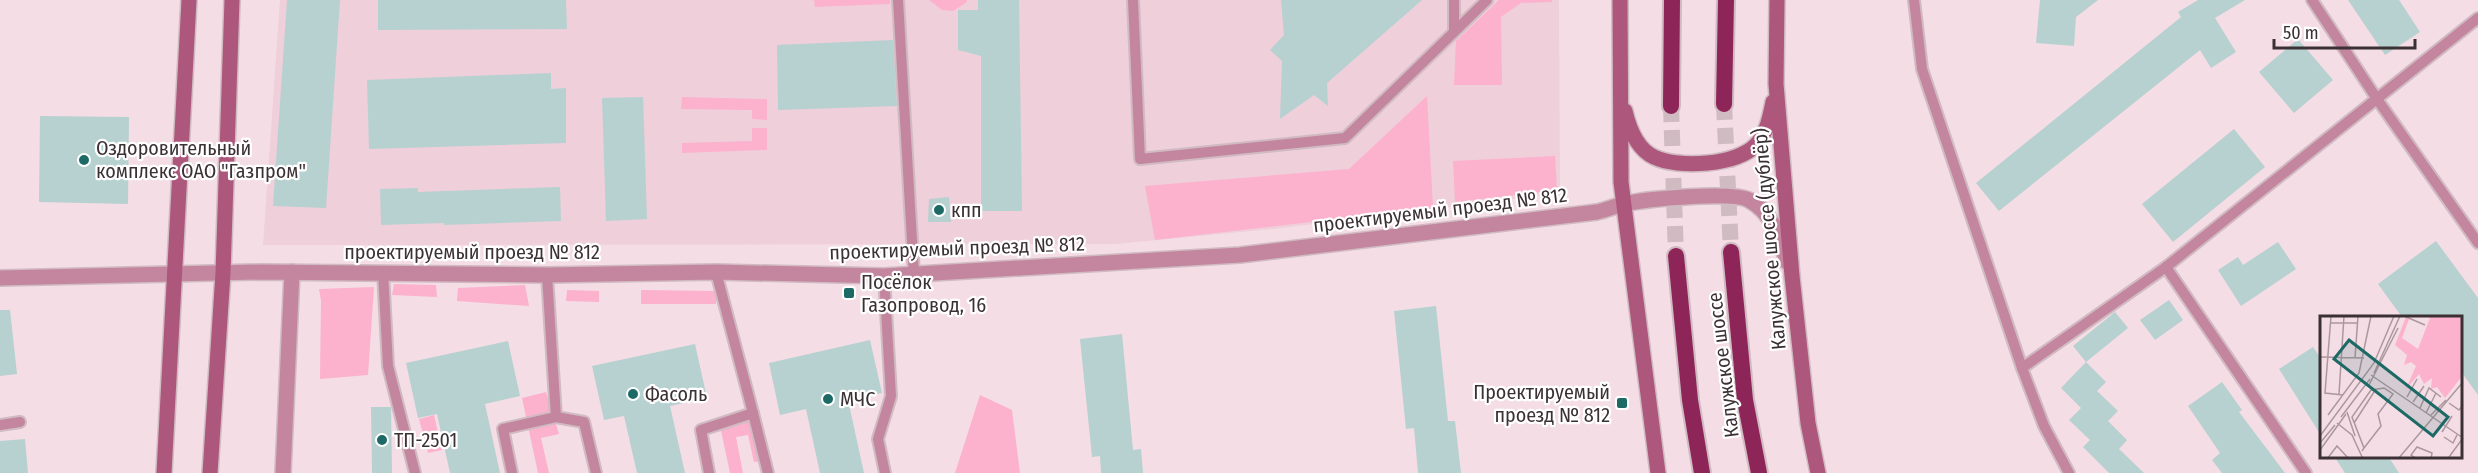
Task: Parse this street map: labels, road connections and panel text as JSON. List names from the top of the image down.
{
  "streets": {
    "highway": ["Калужское шоссе"],
    "main road": ["Калужское шоссе (дублёр)"],
    "street": ["проектируемый проезд № 812"]
  },
  "crossings": [
    ["проектируемый проезд № 812", "Калужское шоссе (дублёр)"]
  ],
  "places": {
    "other": [
      "Оздоровительный комплекс ОАО \"Газпром\"",
      "кпп",
      "Фасоль",
      "МЧС",
      "ТП-2501"
    ],
    "transit": ["Посёлок Газопровод, 16", "Проектируемый проезд № 812"]
  },
  "scale_bar": "50 m"
}
